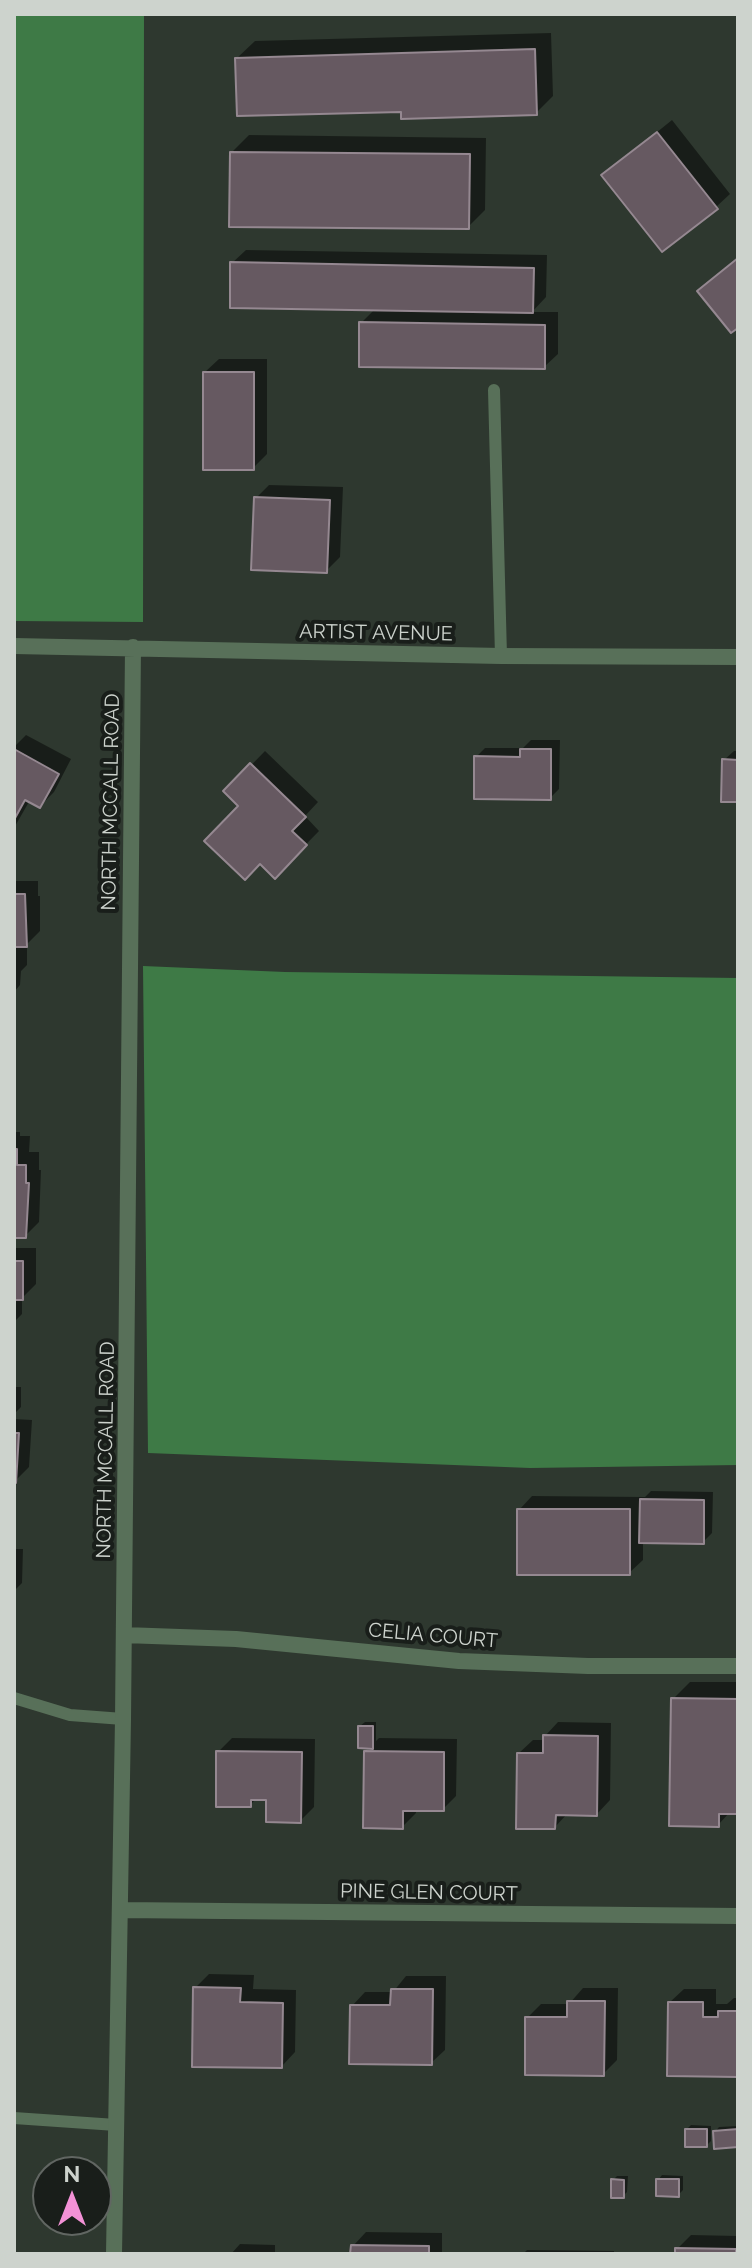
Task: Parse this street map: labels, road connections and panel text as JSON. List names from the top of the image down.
{
  "streets": {
    "street": [
      "ARTIST AVENUE",
      "NORTH MCCALL ROAD",
      "CELIA COURT",
      "PINE GLEN COURT"
    ]
  },
  "crossings": [
    ["ARTIST AVENUE", "NORTH MCCALL ROAD"],
    ["NORTH MCCALL ROAD", "CELIA COURT"],
    ["NORTH MCCALL ROAD", "PINE GLEN COURT"]
  ],
  "north": "top"
}
